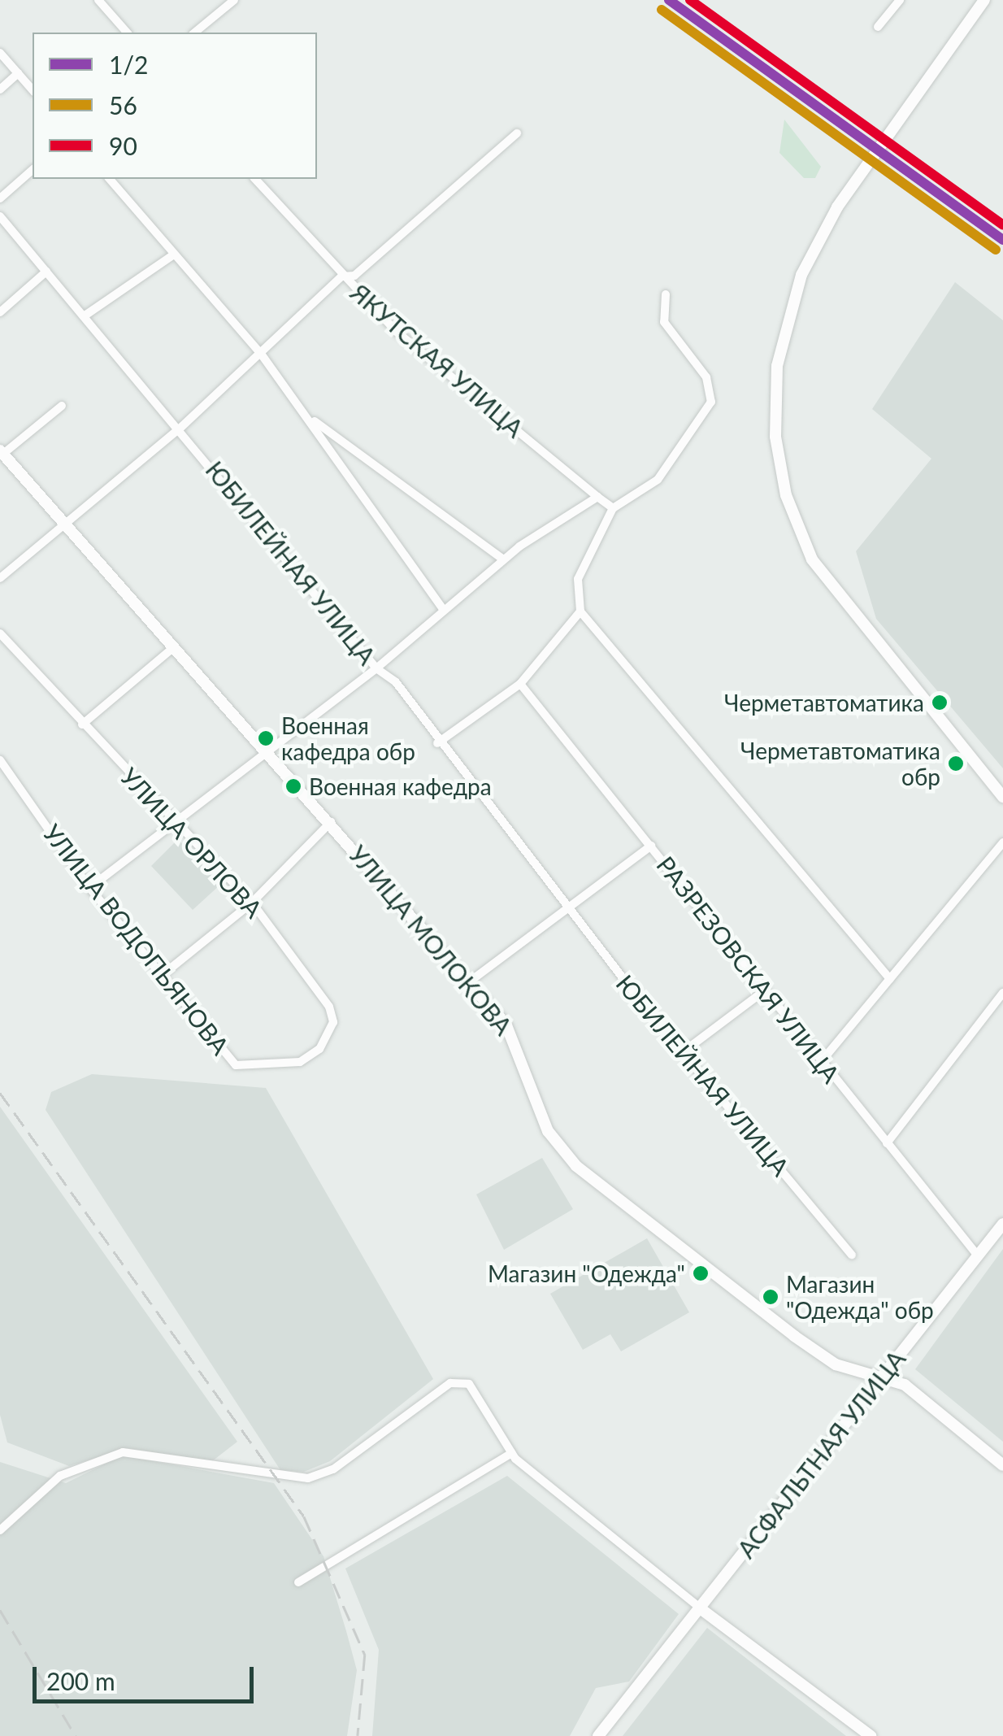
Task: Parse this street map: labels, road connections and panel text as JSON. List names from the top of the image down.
{
  "streets": {
    "street": [
      "ЯКУТСКАЯ УЛИЦА",
      "ЮБИЛЕЙНАЯ УЛИЦА",
      "УЛИЦА ОРЛОВА",
      "УЛИЦА ВОДОПЬЯНОВА",
      "УЛИЦА МОЛОКОВА",
      "РАЗРЕЗОВСКАЯ УЛИЦА",
      "АСФАЛЬТНАЯ УЛИЦА"
    ]
  },
  "crossings": [
    ["УЛИЦА ОРЛОВА", "УЛИЦА ВОДОПЬЯНОВА"],
    ["УЛИЦА МОЛОКОВА", "АСФАЛЬТНАЯ УЛИЦА"],
    ["РАЗРЕЗОВСКАЯ УЛИЦА", "АСФАЛЬТНАЯ УЛИЦА"]
  ],
  "places": [
    "Черметавтоматика",
    "Военная кафедра обр",
    "Черметавтоматика обр",
    "Военная кафедра",
    "Магазин \"Одежда\"",
    "Магазин \"Одежда\" обр"
  ],
  "lines": ["transit line 1/2", "transit line 90", "transit line 56"],
  "legend": ["1/2", "56", "90"],
  "scale_bar": "200 m"
}
